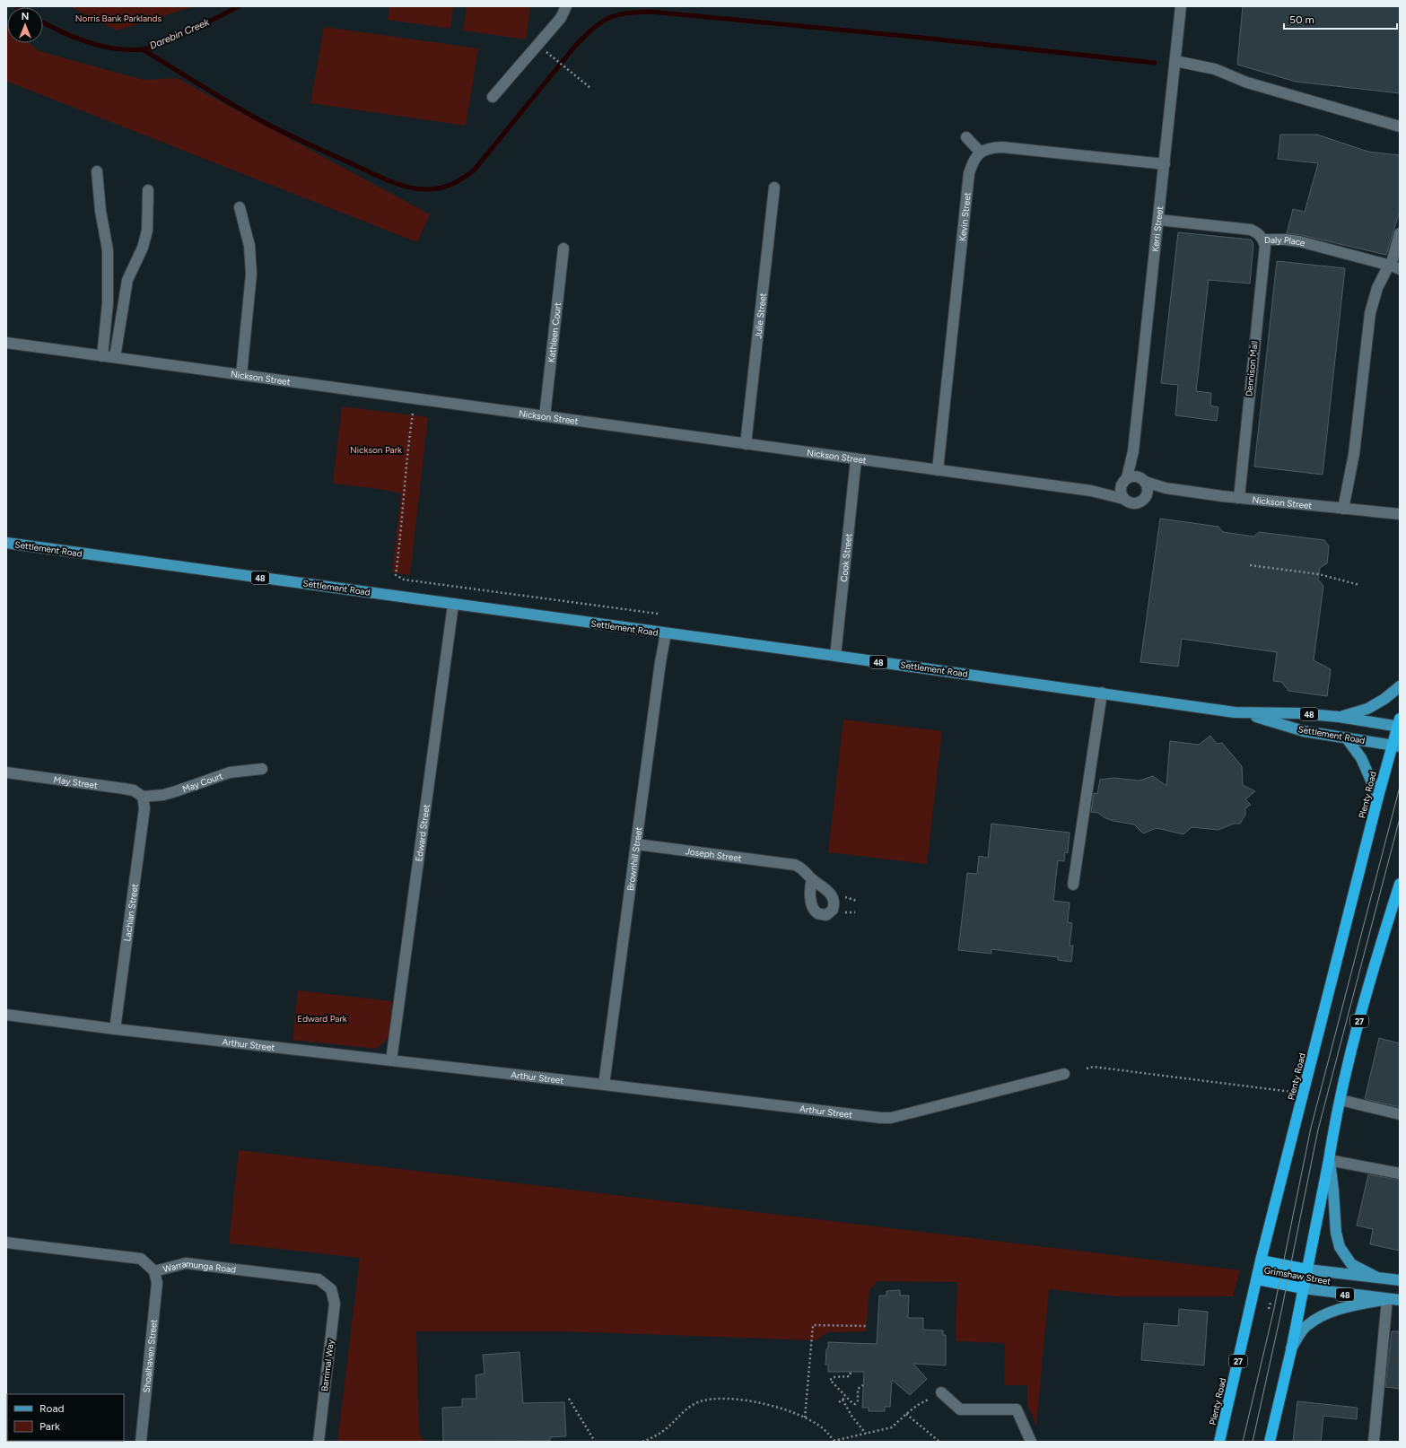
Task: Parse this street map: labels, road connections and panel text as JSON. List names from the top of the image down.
{
  "streets": {
    "highway": [
      "48",
      "Plenty Road",
      "27",
      "Grimshaw Street"
    ],
    "main road": ["Settlement Road"],
    "street": [
      "Kevin Street",
      "Kerri Street",
      "Daly Place",
      "Julie Street",
      "Kathleen Court",
      "Dennison Mall",
      "Nickson Street",
      "Cook Street",
      "May Street",
      "May Court",
      "Edward Street",
      "Joseph Street",
      "Brownhill Street",
      "Lachlan Street",
      "Arthur Street",
      "Warramunga Road",
      "Shoalhaven Street",
      "Barrimal Way"
    ]
  },
  "crossings": [
    ["Kevin Street", "Nickson Street"],
    ["Kerri Street", "Daly Place"],
    ["Kerri Street", "Nickson Street"],
    ["Daly Place", "Dennison Mall"],
    ["Julie Street", "Nickson Street"],
    ["Kathleen Court", "Nickson Street"],
    ["Dennison Mall", "Nickson Street"],
    ["Nickson Street", "Cook Street"],
    ["Settlement Road", "Cook Street"],
    ["Settlement Road", "Plenty Road"],
    ["Settlement Road", "Edward Street"],
    ["Settlement Road", "Brownhill Street"],
    ["May Street", "May Court"],
    ["May Street", "Lachlan Street"],
    ["May Court", "Lachlan Street"],
    ["Plenty Road", "Grimshaw Street"],
    ["Edward Street", "Arthur Street"],
    ["Joseph Street", "Brownhill Street"],
    ["Brownhill Street", "Arthur Street"],
    ["Lachlan Street", "Arthur Street"],
    ["27", "Grimshaw Street"],
    ["Warramunga Road", "Shoalhaven Street"],
    ["Warramunga Road", "Barrimal Way"]
  ],
  "water": ["Darebin Creek"],
  "parks": ["Norris Bank Parklands", "Nickson Park", "Edward Park"],
  "legend": ["Road", "Park"],
  "scale_bar": "50 m",
  "north": "top"
}
